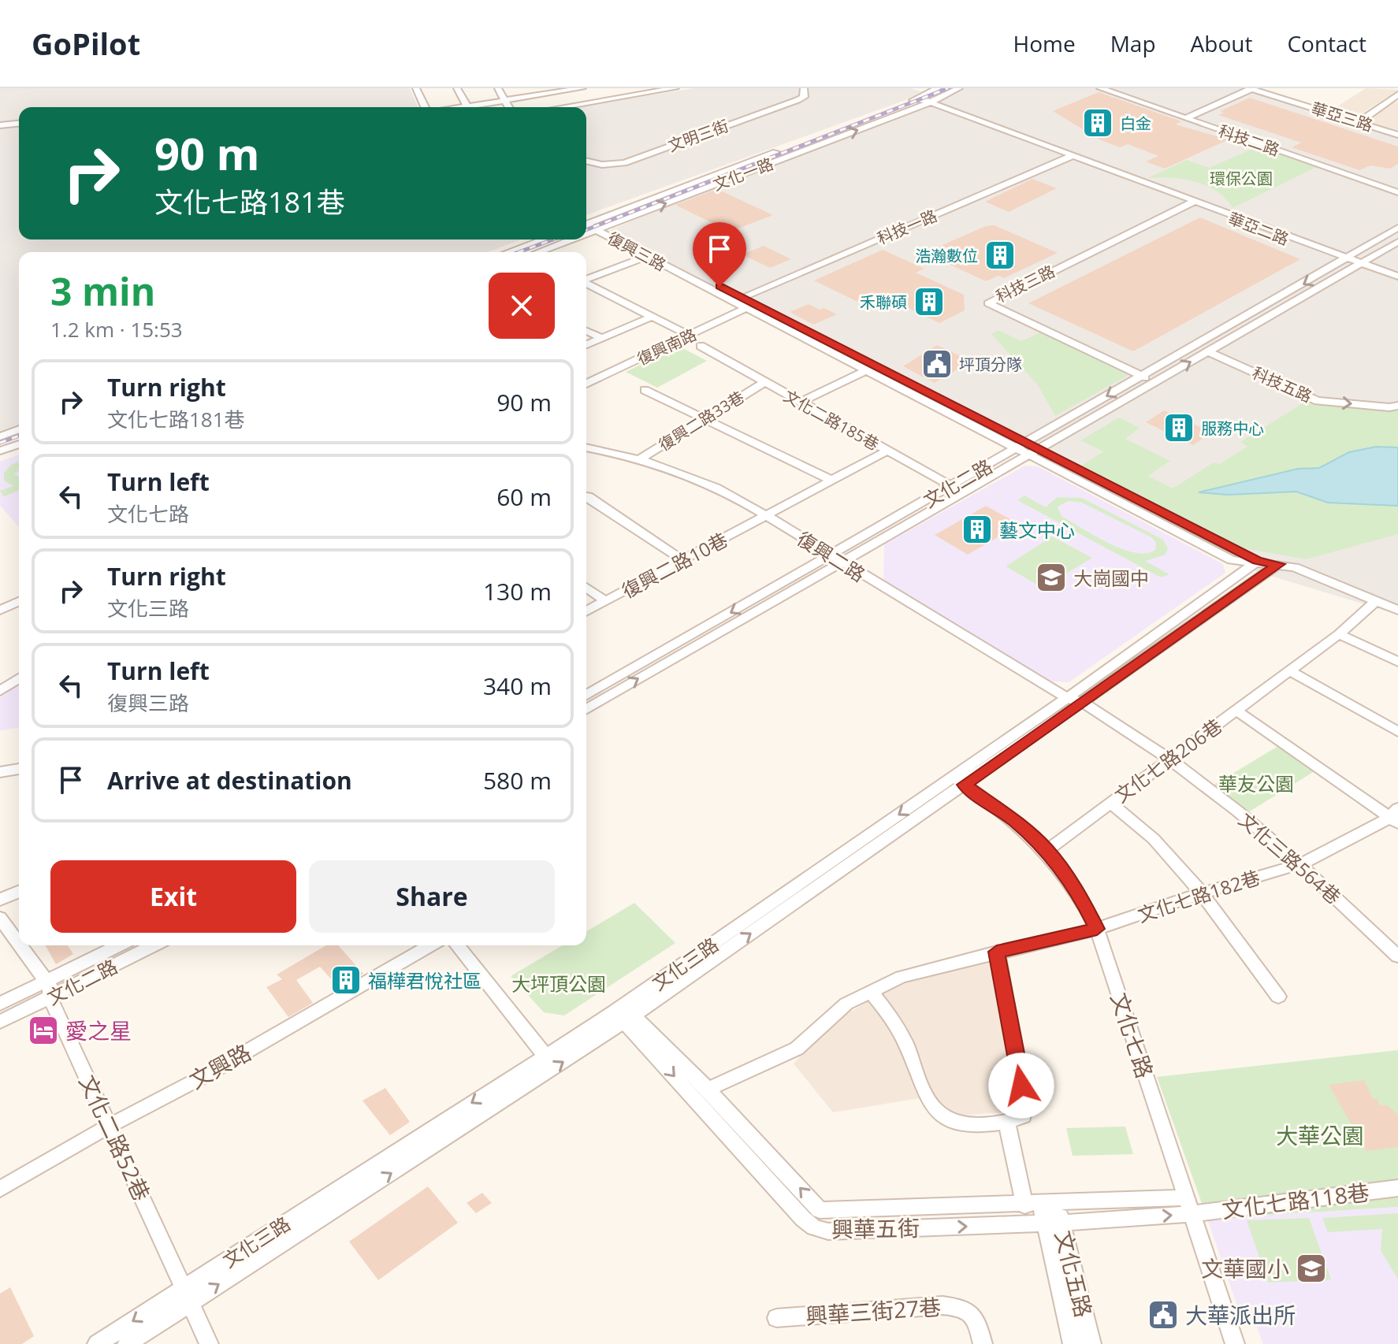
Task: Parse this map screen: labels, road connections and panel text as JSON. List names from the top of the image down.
{
  "streets": {
    "street": [
      "華亞三路",
      "文明三街",
      "科技二路",
      "文化一路",
      "科技一路",
      "華亞二路",
      "復興三路",
      "科技三路",
      "復興南路",
      "科技五路",
      "文化二路185巷",
      "復興二路33巷",
      "文化二路",
      "復興二路",
      "復興二路10巷",
      "文化七路206巷",
      "文化三路564巷",
      "文化七路182巷",
      "文化三路",
      "文化七路",
      "文興路",
      "文化二路52巷",
      "文化七路118巷",
      "興華五街",
      "文化五路",
      "興華三街27巷"
    ]
  },
  "crossings": [
    ["文化一路", "華亞二路"],
    ["文化一路", "復興三路"],
    ["科技一路", "華亞二路"],
    ["科技一路", "復興三路"],
    ["科技一路", "復興南路"],
    ["華亞二路", "科技三路"],
    ["華亞二路", "文化二路"],
    ["復興三路", "復興南路"],
    ["復興三路", "文化二路"],
    ["復興三路", "文化七路206巷"],
    ["復興三路", "文化三路"],
    ["科技三路", "文化二路"],
    ["科技五路", "文化二路"],
    ["文化二路185巷", "復興二路33巷"],
    ["文化二路185巷", "文化二路"],
    ["文化二路185巷", "復興二路10巷"],
    ["復興二路33巷", "復興二路"],
    ["文化二路", "復興二路"],
    ["文化二路", "文化二路52巷"],
    ["復興二路", "復興二路10巷"],
    ["復興二路", "文化三路564巷"],
    ["復興二路", "文化三路"],
    ["文化七路206巷", "文化三路564巷"],
    ["文化七路206巷", "文化七路"],
    ["文化三路564巷", "文化七路182巷"],
    ["文化三路564巷", "文化三路"],
    ["文化七路182巷", "文化七路"],
    ["文化七路182巷", "興華五街"],
    ["文化三路", "文化七路"],
    ["文化三路", "文化二路52巷"],
    ["文化三路", "興華五街"],
    ["文化七路", "文化七路118巷"],
    ["文化七路", "興華五街"],
    ["文興路", "文化二路52巷"],
    ["文化七路118巷", "興華五街"],
    ["興華五街", "文化五路"]
  ],
  "one_way": ["科技五路"],
  "parks": [
    "環保公園",
    "華友公園",
    "大坪頂公園",
    "大華公園"
  ],
  "places": {
    "building": [
      "白金",
      "浩瀚數位",
      "禾聯碩",
      "服務中心",
      "藝文中心",
      "福樺君悅社區"
    ],
    "public building": ["坪頂分隊", "大華派出所"],
    "school or university": ["大崗國中", "文華國小"],
    "hotel": ["愛之星"]
  },
  "page": {
    "header": "GoPilot",
    "nav": [
      "Home",
      "Map",
      "About",
      "Contact"
    ],
    "turn": ["90 m", "文化七路181巷"],
    "heading": ["3 min", "1.2 km · 15:53"],
    "list": [
      {
        "name": "Turn right",
        "note": "文化七路181巷",
        "value": "90 m"
      },
      {
        "name": "Turn left",
        "note": "文化七路",
        "value": "60 m"
      },
      {
        "name": "Turn right",
        "note": "文化三路",
        "value": "130 m"
      },
      {
        "name": "Turn left",
        "note": "復興三路",
        "value": "340 m"
      },
      {
        "name": "Arrive at destination",
        "value": "580 m"
      }
    ],
    "buttons": ["Exit", "Share"]
  }
}
